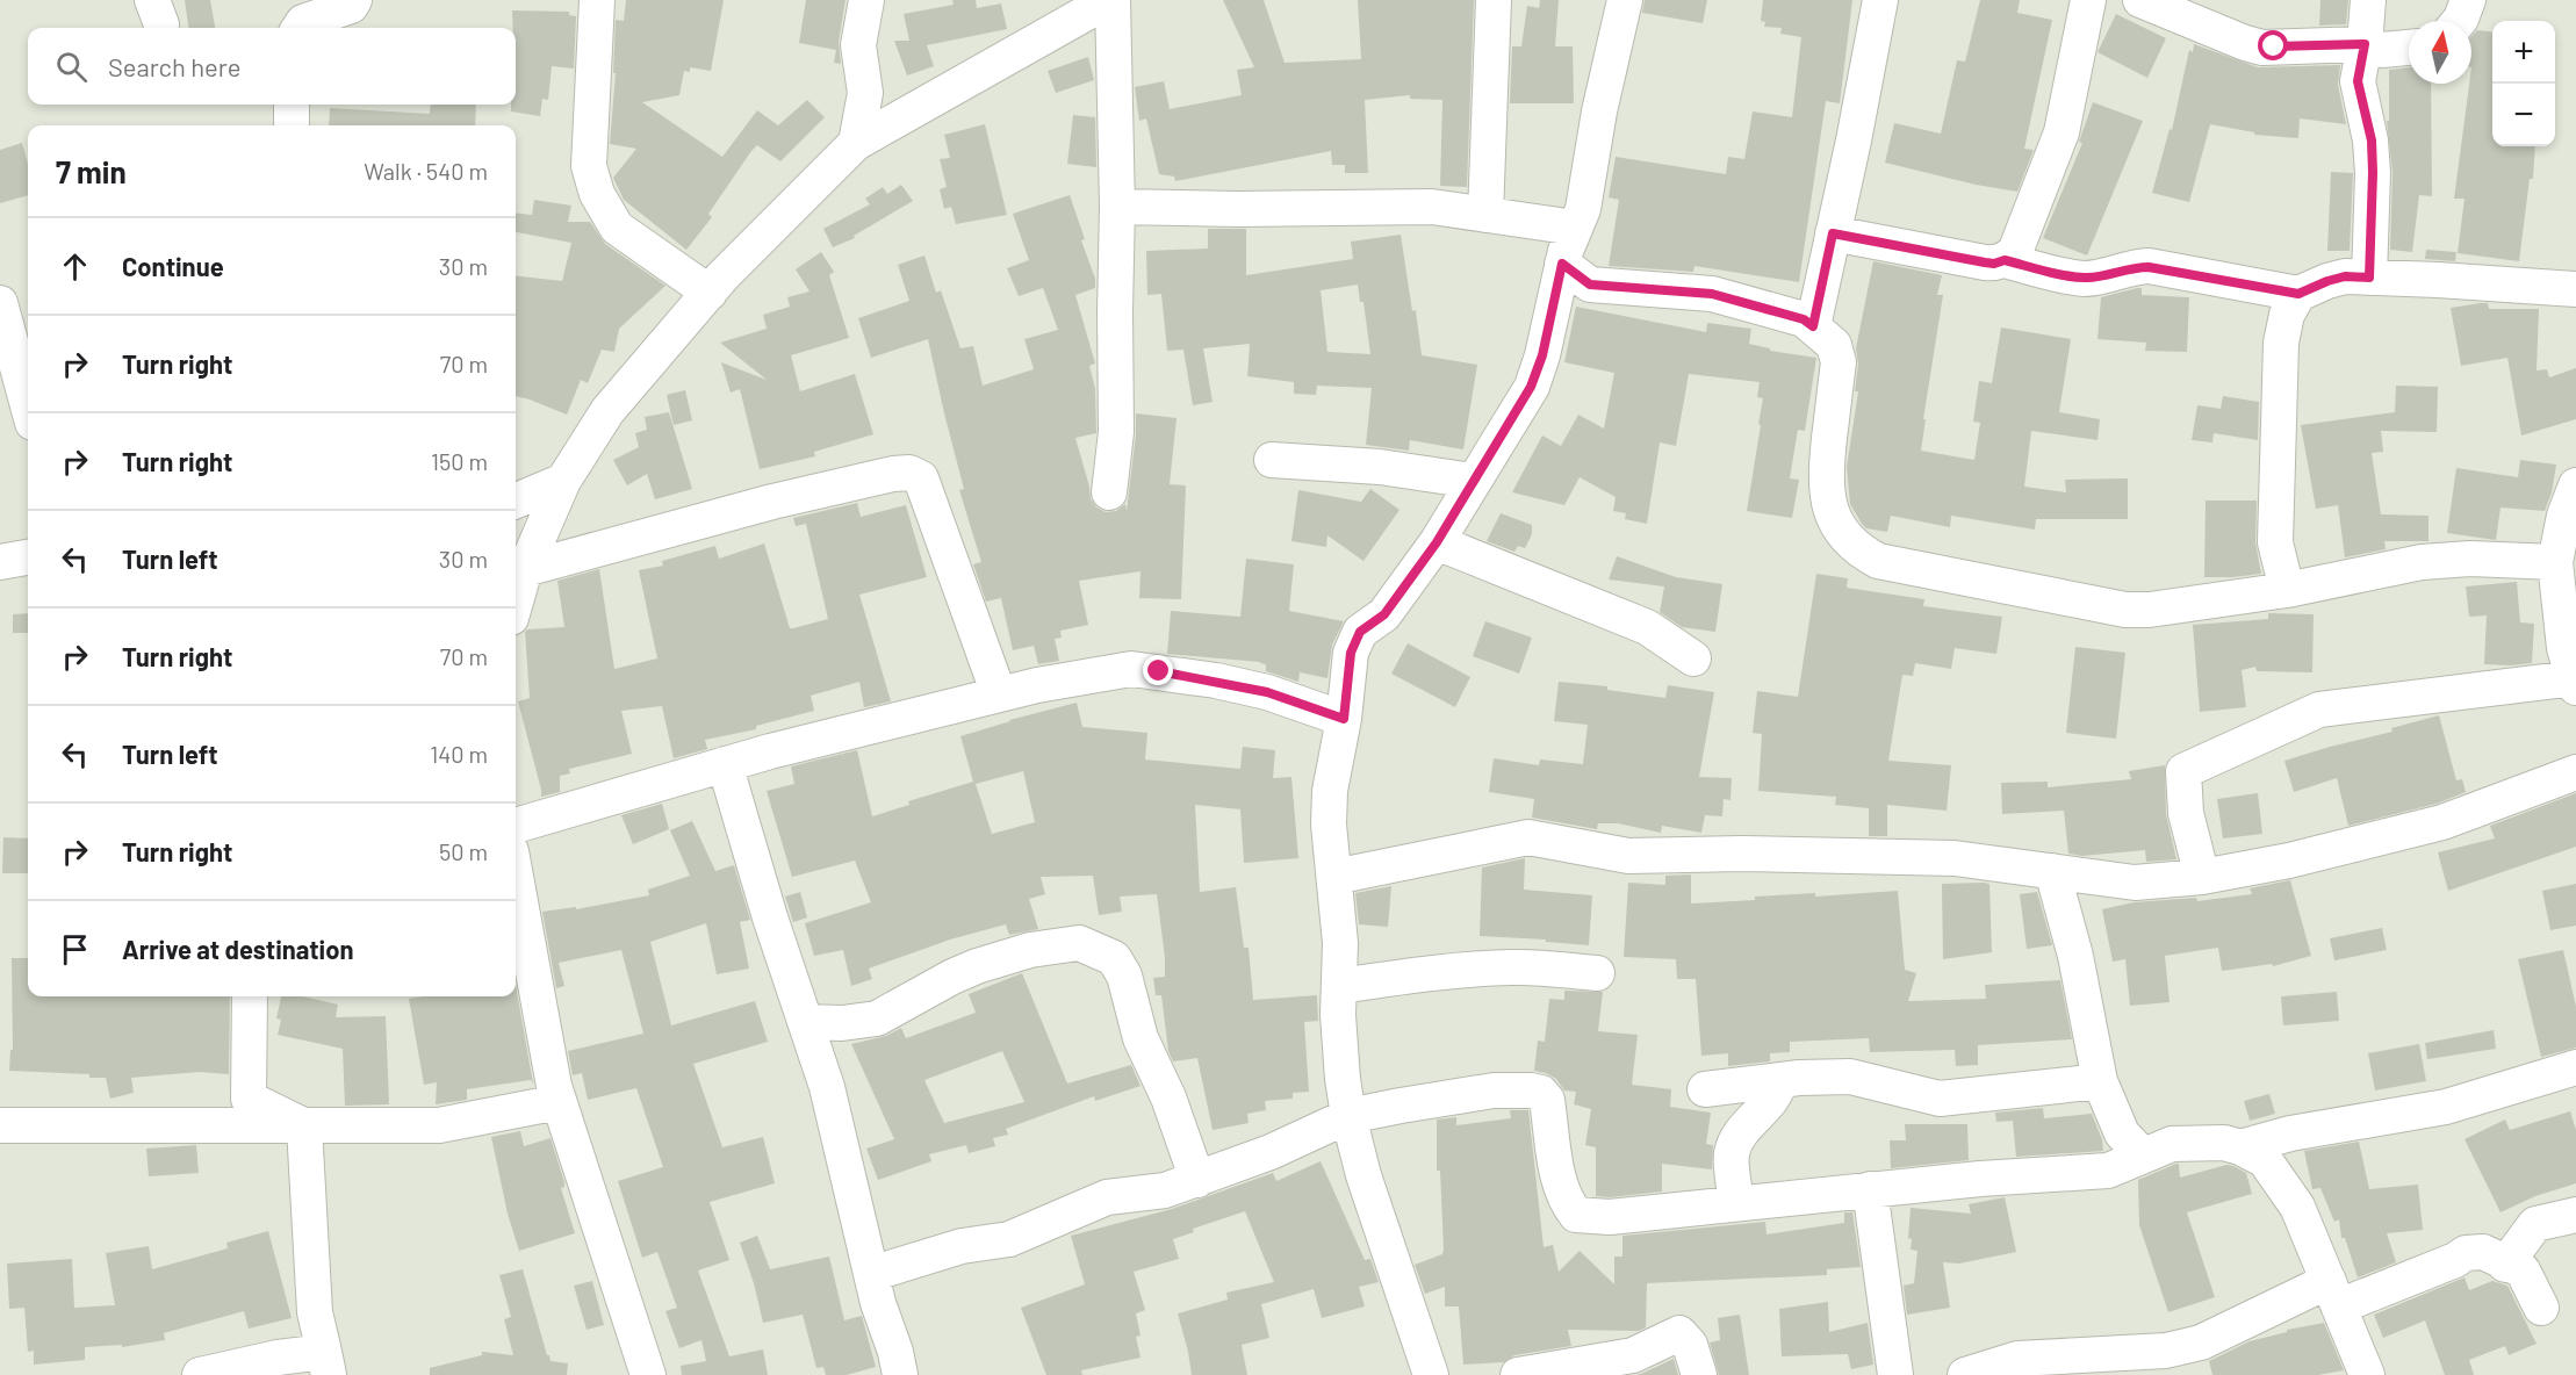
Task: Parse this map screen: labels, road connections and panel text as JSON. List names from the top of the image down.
{
  "north": "top",
  "page": {
    "map_buttons": ["+", "−"],
    "search": "Search here",
    "heading": ["7 min", "Walk · 540 m"],
    "list": [
      ["Continue", "30 m"],
      ["Turn right", "70 m"],
      ["Turn right", "150 m"],
      ["Turn left", "30 m"],
      ["Turn right", "70 m"],
      ["Turn left", "140 m"],
      ["Turn right", "50 m"],
      "Arrive at destination"
    ]
  }
}
